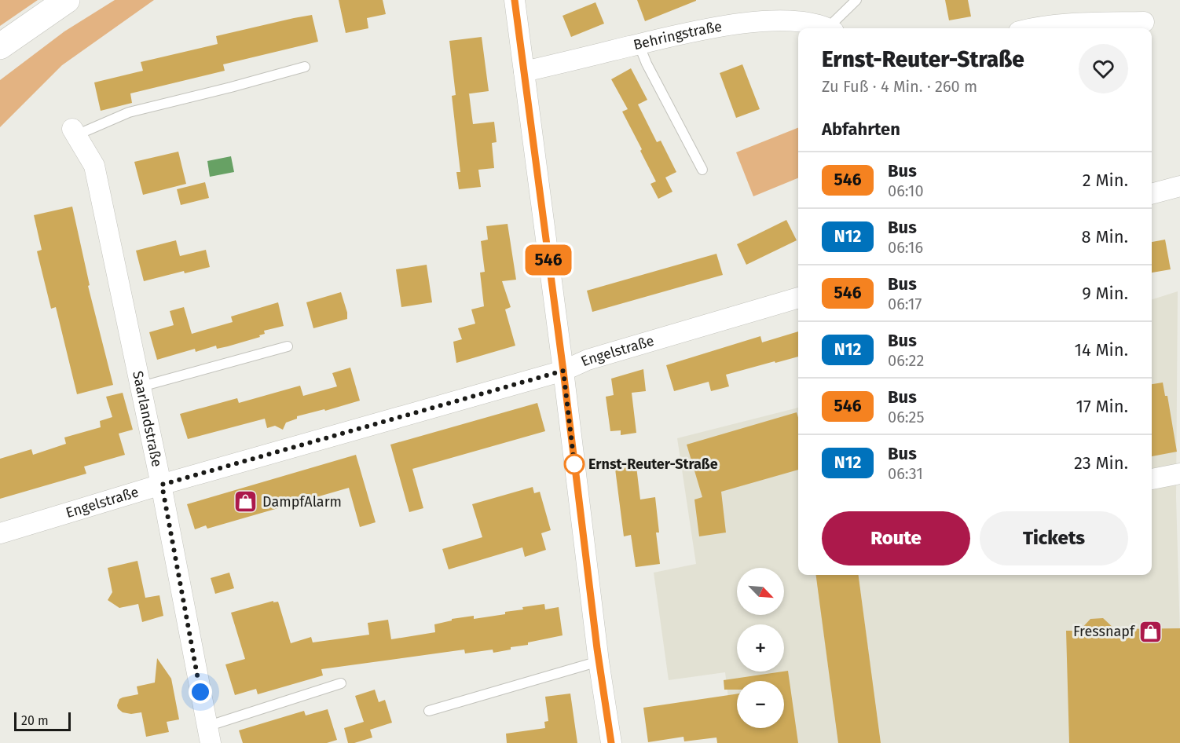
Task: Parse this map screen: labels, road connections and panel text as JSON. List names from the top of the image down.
{
  "streets": {
    "street": ["Behringstraße", "Engelstraße", "Saarlandstraße"]
  },
  "crossings": [
    ["Engelstraße", "Saarlandstraße"]
  ],
  "places": {
    "other": ["Ernst-Reuter-Straße"],
    "shop": ["DampfAlarm", "Fressnapf"]
  },
  "lines": ["bus line 546"],
  "scale_bar": "20 m",
  "north": "bottom right",
  "page": {
    "on_map": "546",
    "heading": [
      ["Ernst-Reuter-Straße", "Zu Fuß · 4 Min. · 260 m"],
      "Abfahrten"
    ],
    "list": [
      {
        "mark": "546",
        "name": "Bus",
        "note": "06:10",
        "value": "2 Min."
      },
      {
        "mark": "N12",
        "name": "Bus",
        "note": "06:16",
        "value": "8 Min."
      },
      {
        "mark": "546",
        "name": "Bus",
        "note": "06:17",
        "value": "9 Min."
      },
      {
        "mark": "N12",
        "name": "Bus",
        "note": "06:22",
        "value": "14 Min."
      },
      {
        "mark": "546",
        "name": "Bus",
        "note": "06:25",
        "value": "17 Min."
      },
      {
        "mark": "N12",
        "name": "Bus",
        "note": "06:31",
        "value": "23 Min."
      }
    ],
    "buttons": ["Route", "Tickets"],
    "map_buttons": ["+", "−"],
    "scale": "20 m"
  }
}
